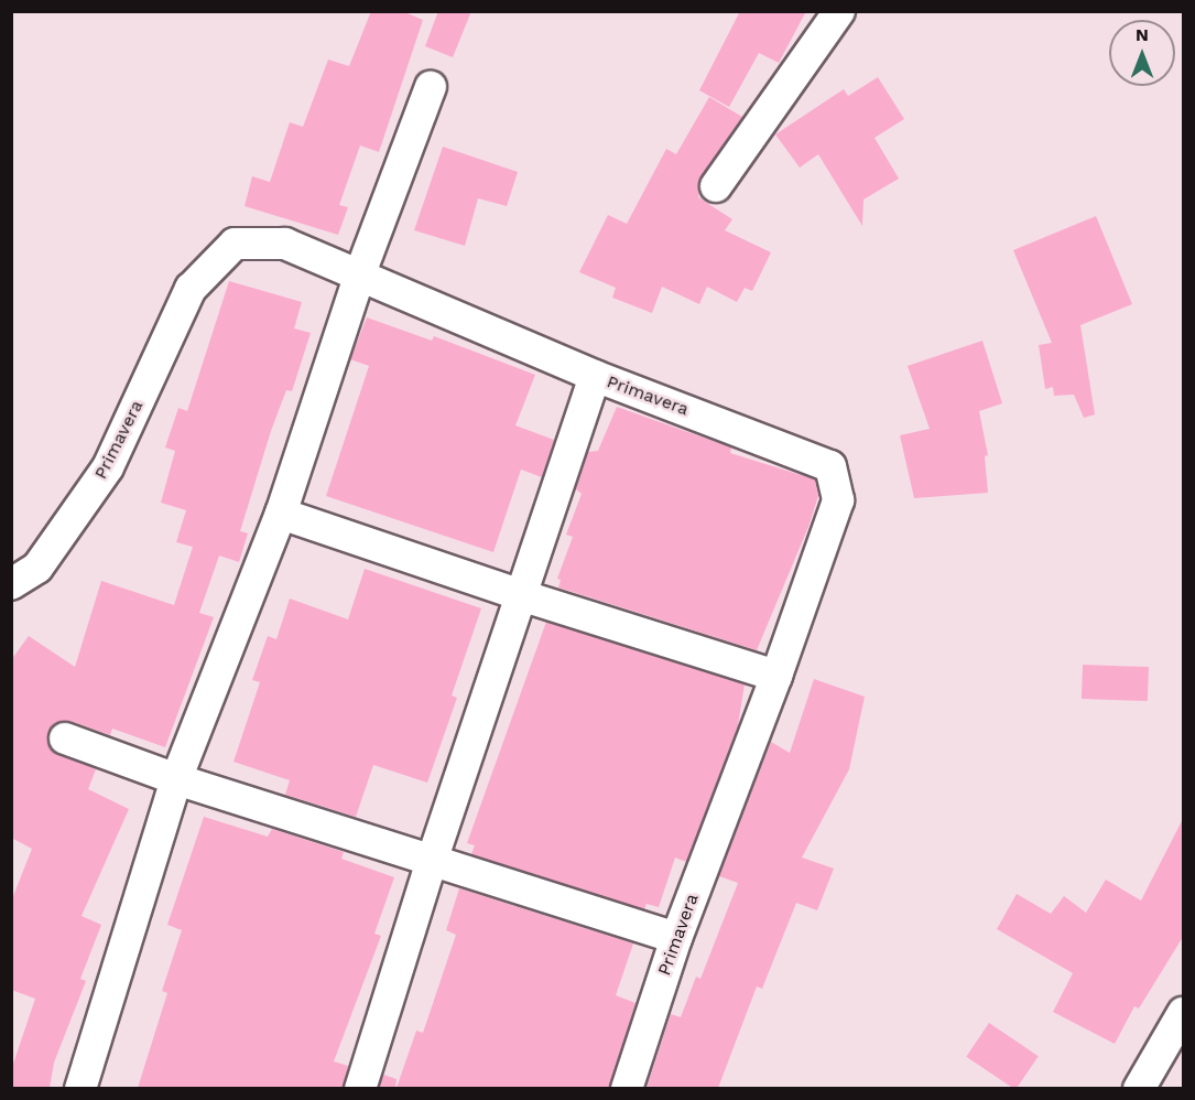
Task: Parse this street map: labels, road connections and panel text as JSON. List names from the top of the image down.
{
  "streets": {
    "street": ["Primavera"]
  },
  "north": "top"
}
